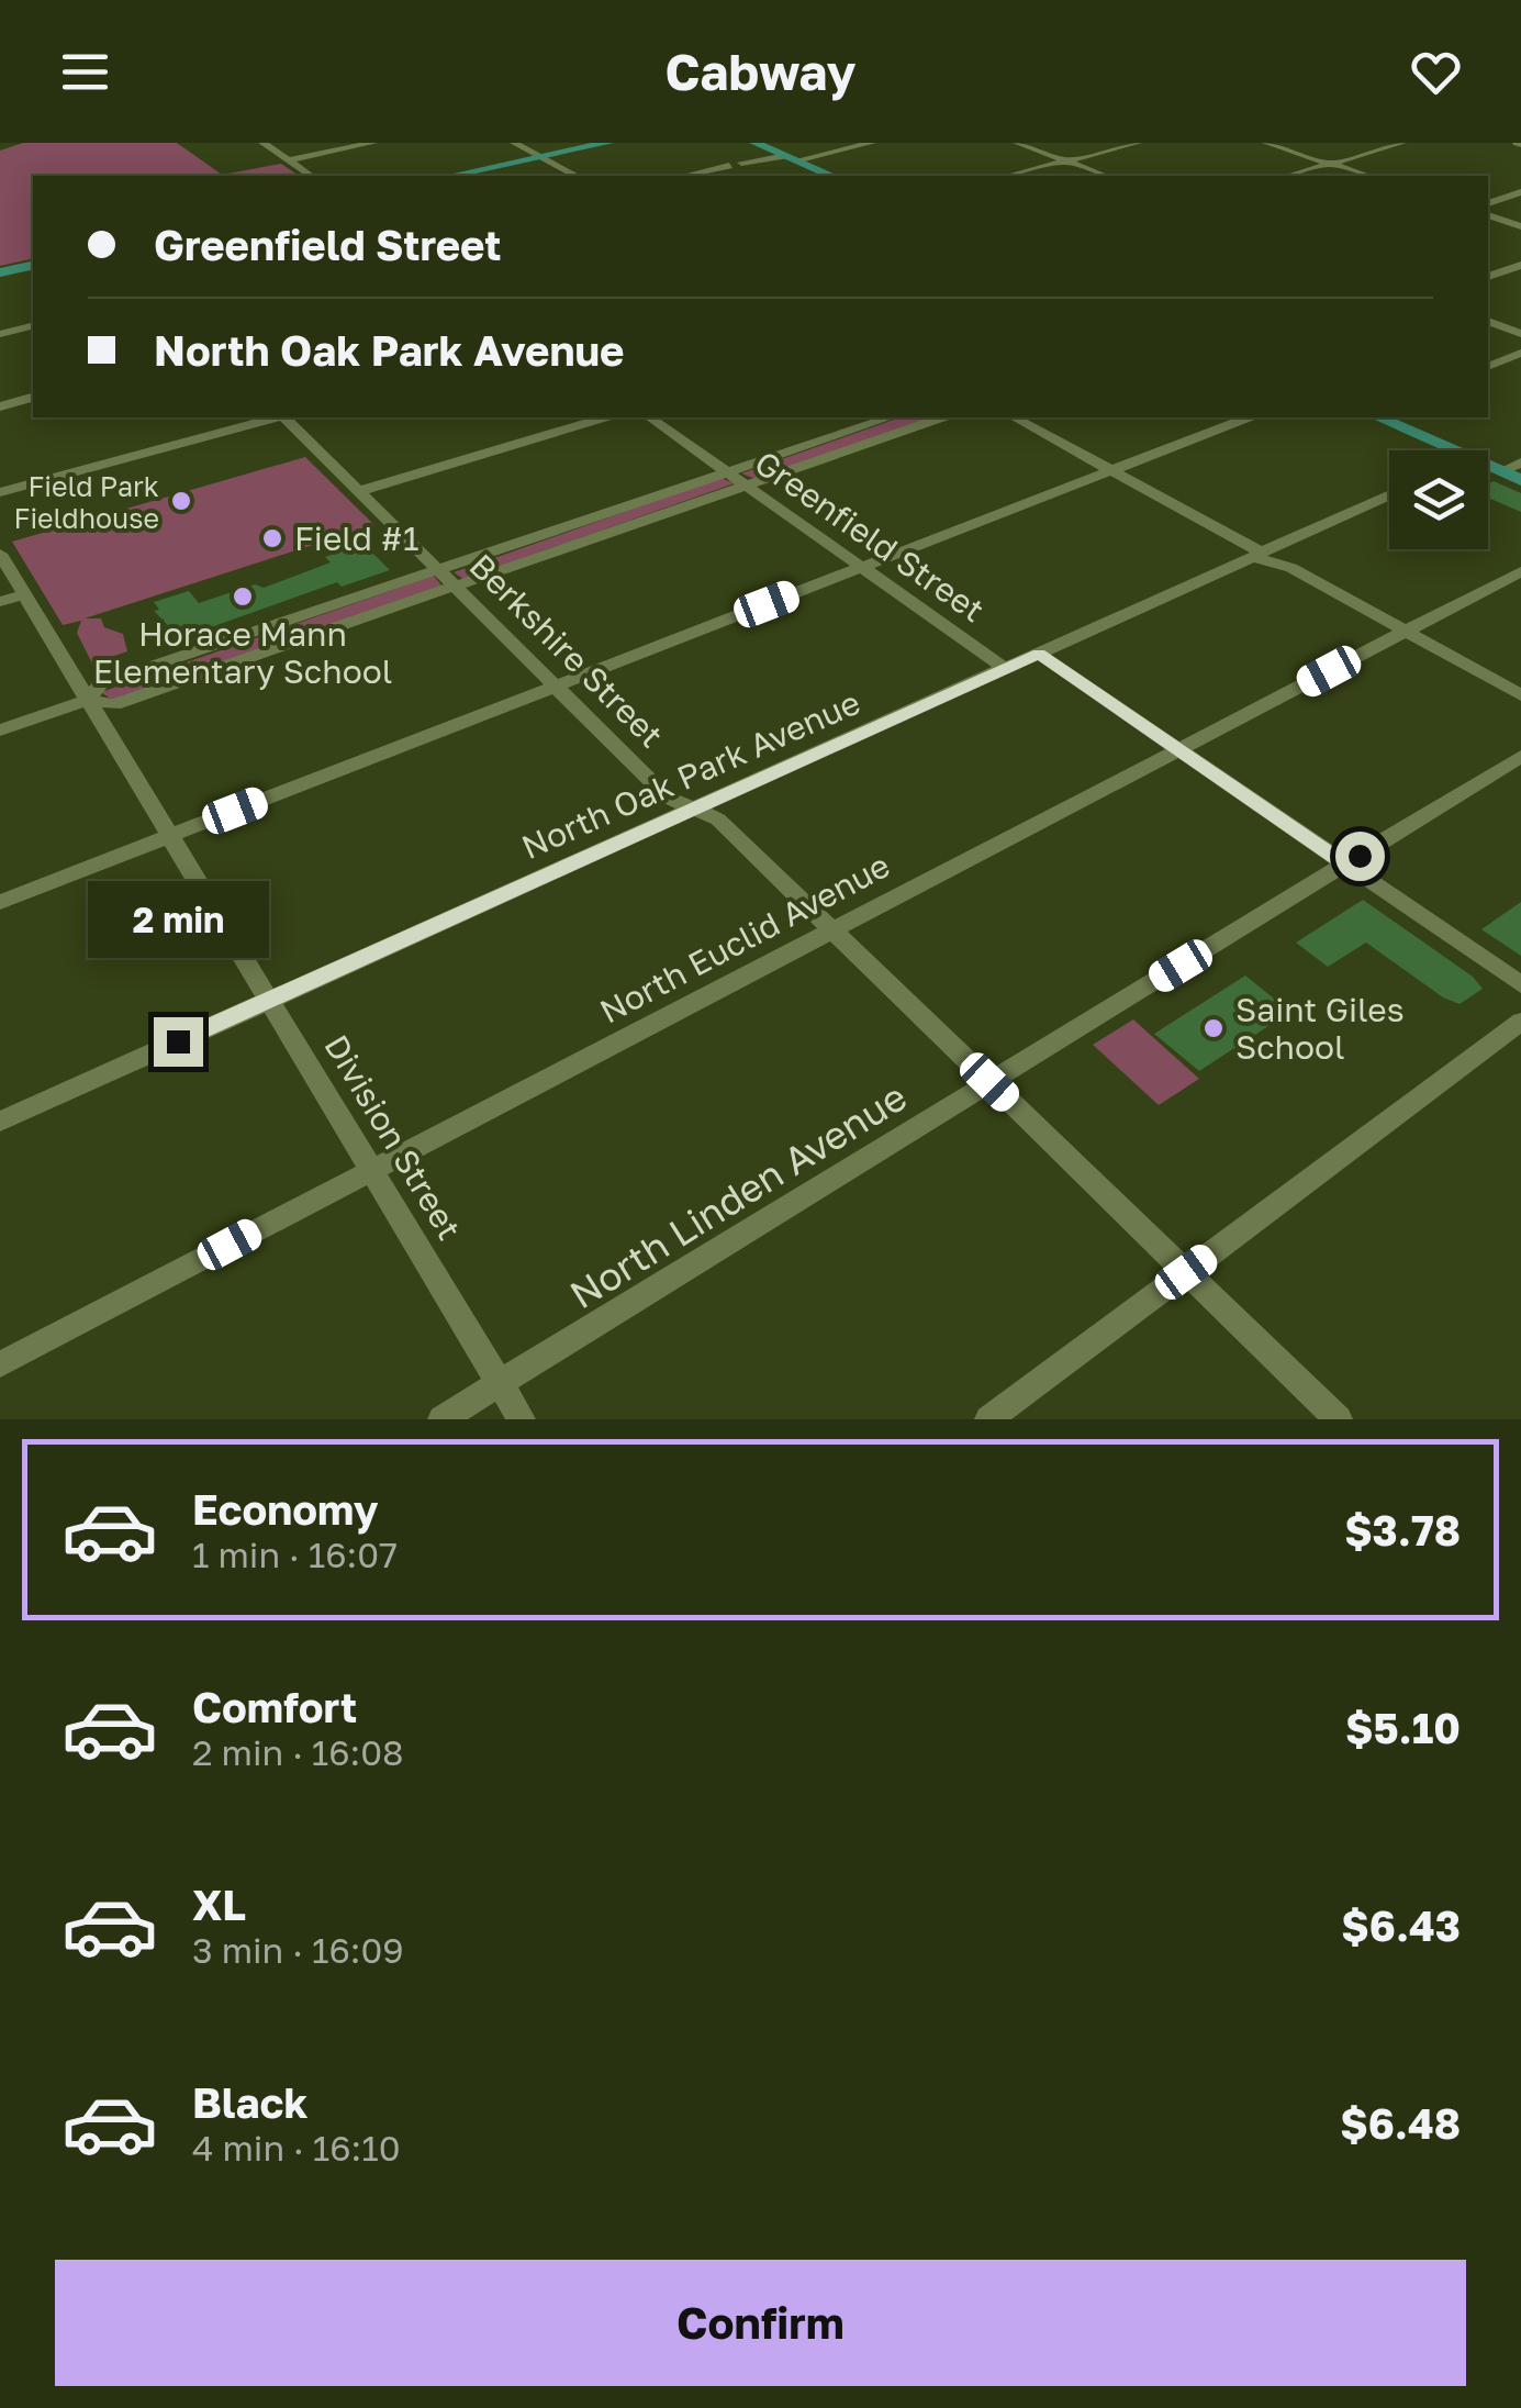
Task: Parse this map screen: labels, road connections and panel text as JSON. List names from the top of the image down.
{
  "streets": {
    "street": [
      "Greenfield Street",
      "Berkshire Street",
      "North Oak Park Avenue",
      "North Euclid Avenue",
      "Division Street",
      "North Linden Avenue"
    ]
  },
  "crossings": [
    ["Greenfield Street", "North Oak Park Avenue"],
    ["Berkshire Street", "North Oak Park Avenue"],
    ["Berkshire Street", "North Euclid Avenue"],
    ["Berkshire Street", "North Linden Avenue"],
    ["North Oak Park Avenue", "Division Street"],
    ["North Euclid Avenue", "Division Street"],
    ["Division Street", "North Linden Avenue"]
  ],
  "places": [
    "Field Park Fieldhouse",
    "Field #1",
    "Horace Mann Elementary School",
    "Saint Giles School"
  ],
  "page": {
    "header": "Cabway",
    "banner": ["Greenfield Street", "North Oak Park Avenue"],
    "bubble": "2 min",
    "list": [
      {
        "name": "Economy",
        "note": "1 min · 16:07",
        "value": "$3.78"
      },
      {
        "name": "Comfort",
        "note": "2 min · 16:08",
        "value": "$5.10"
      },
      {
        "name": "XL",
        "note": "3 min · 16:09",
        "value": "$6.43"
      },
      {
        "name": "Black",
        "note": "4 min · 16:10",
        "value": "$6.48"
      }
    ],
    "buttons": "Confirm"
  }
}
